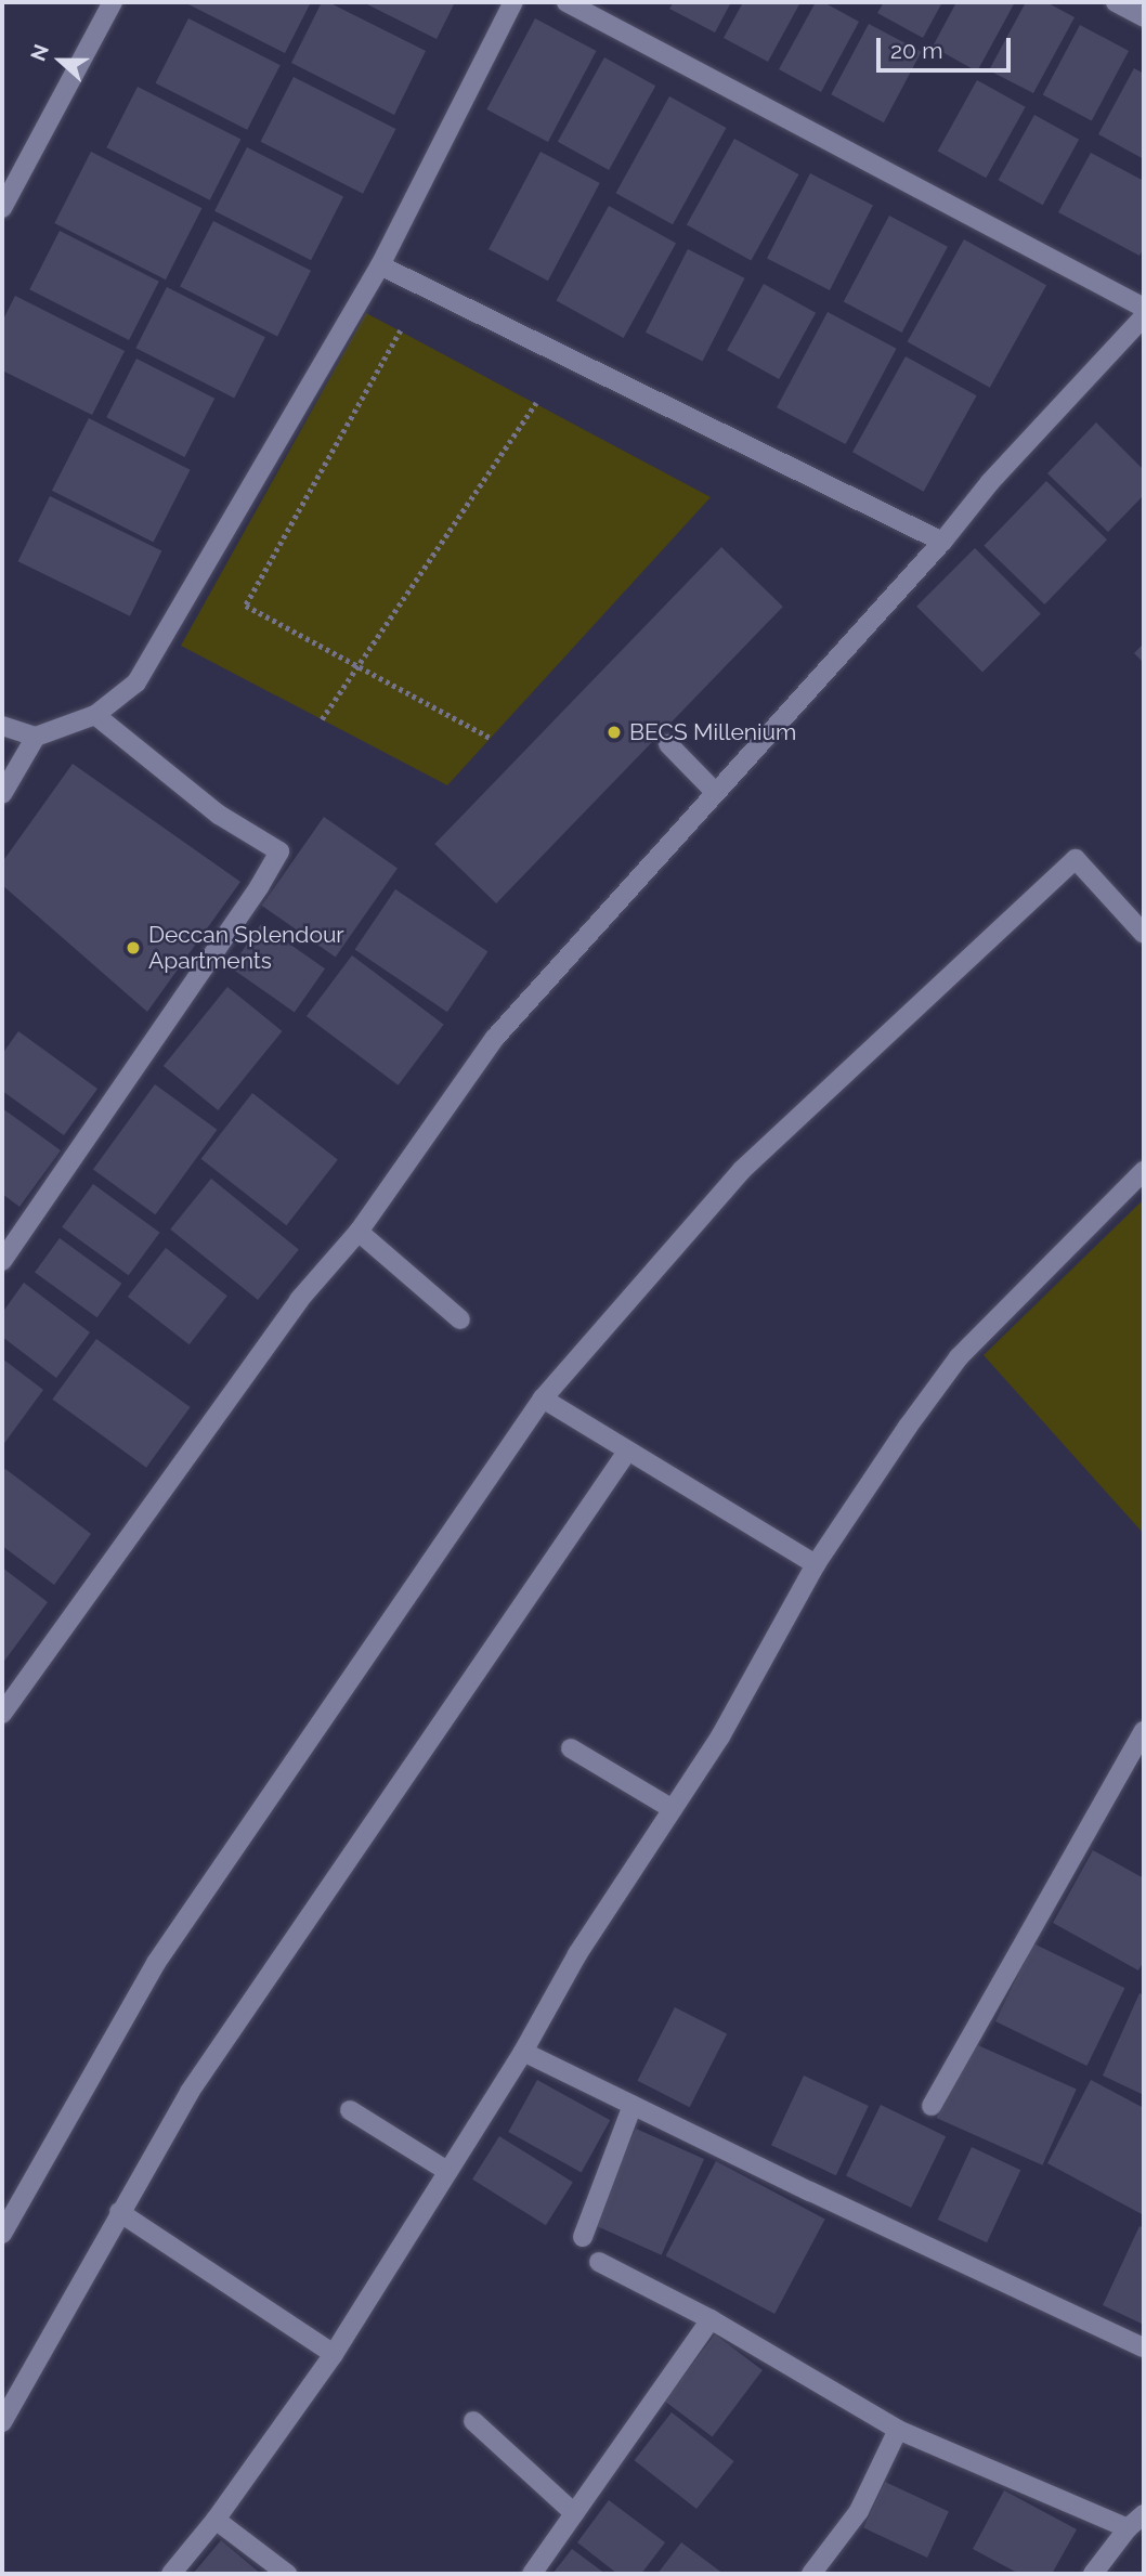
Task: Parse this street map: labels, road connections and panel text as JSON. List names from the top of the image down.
{
  "places": ["BECS Millenium", "Deccan Splendour Apartments"],
  "scale_bar": "20 m",
  "north": "left"
}
